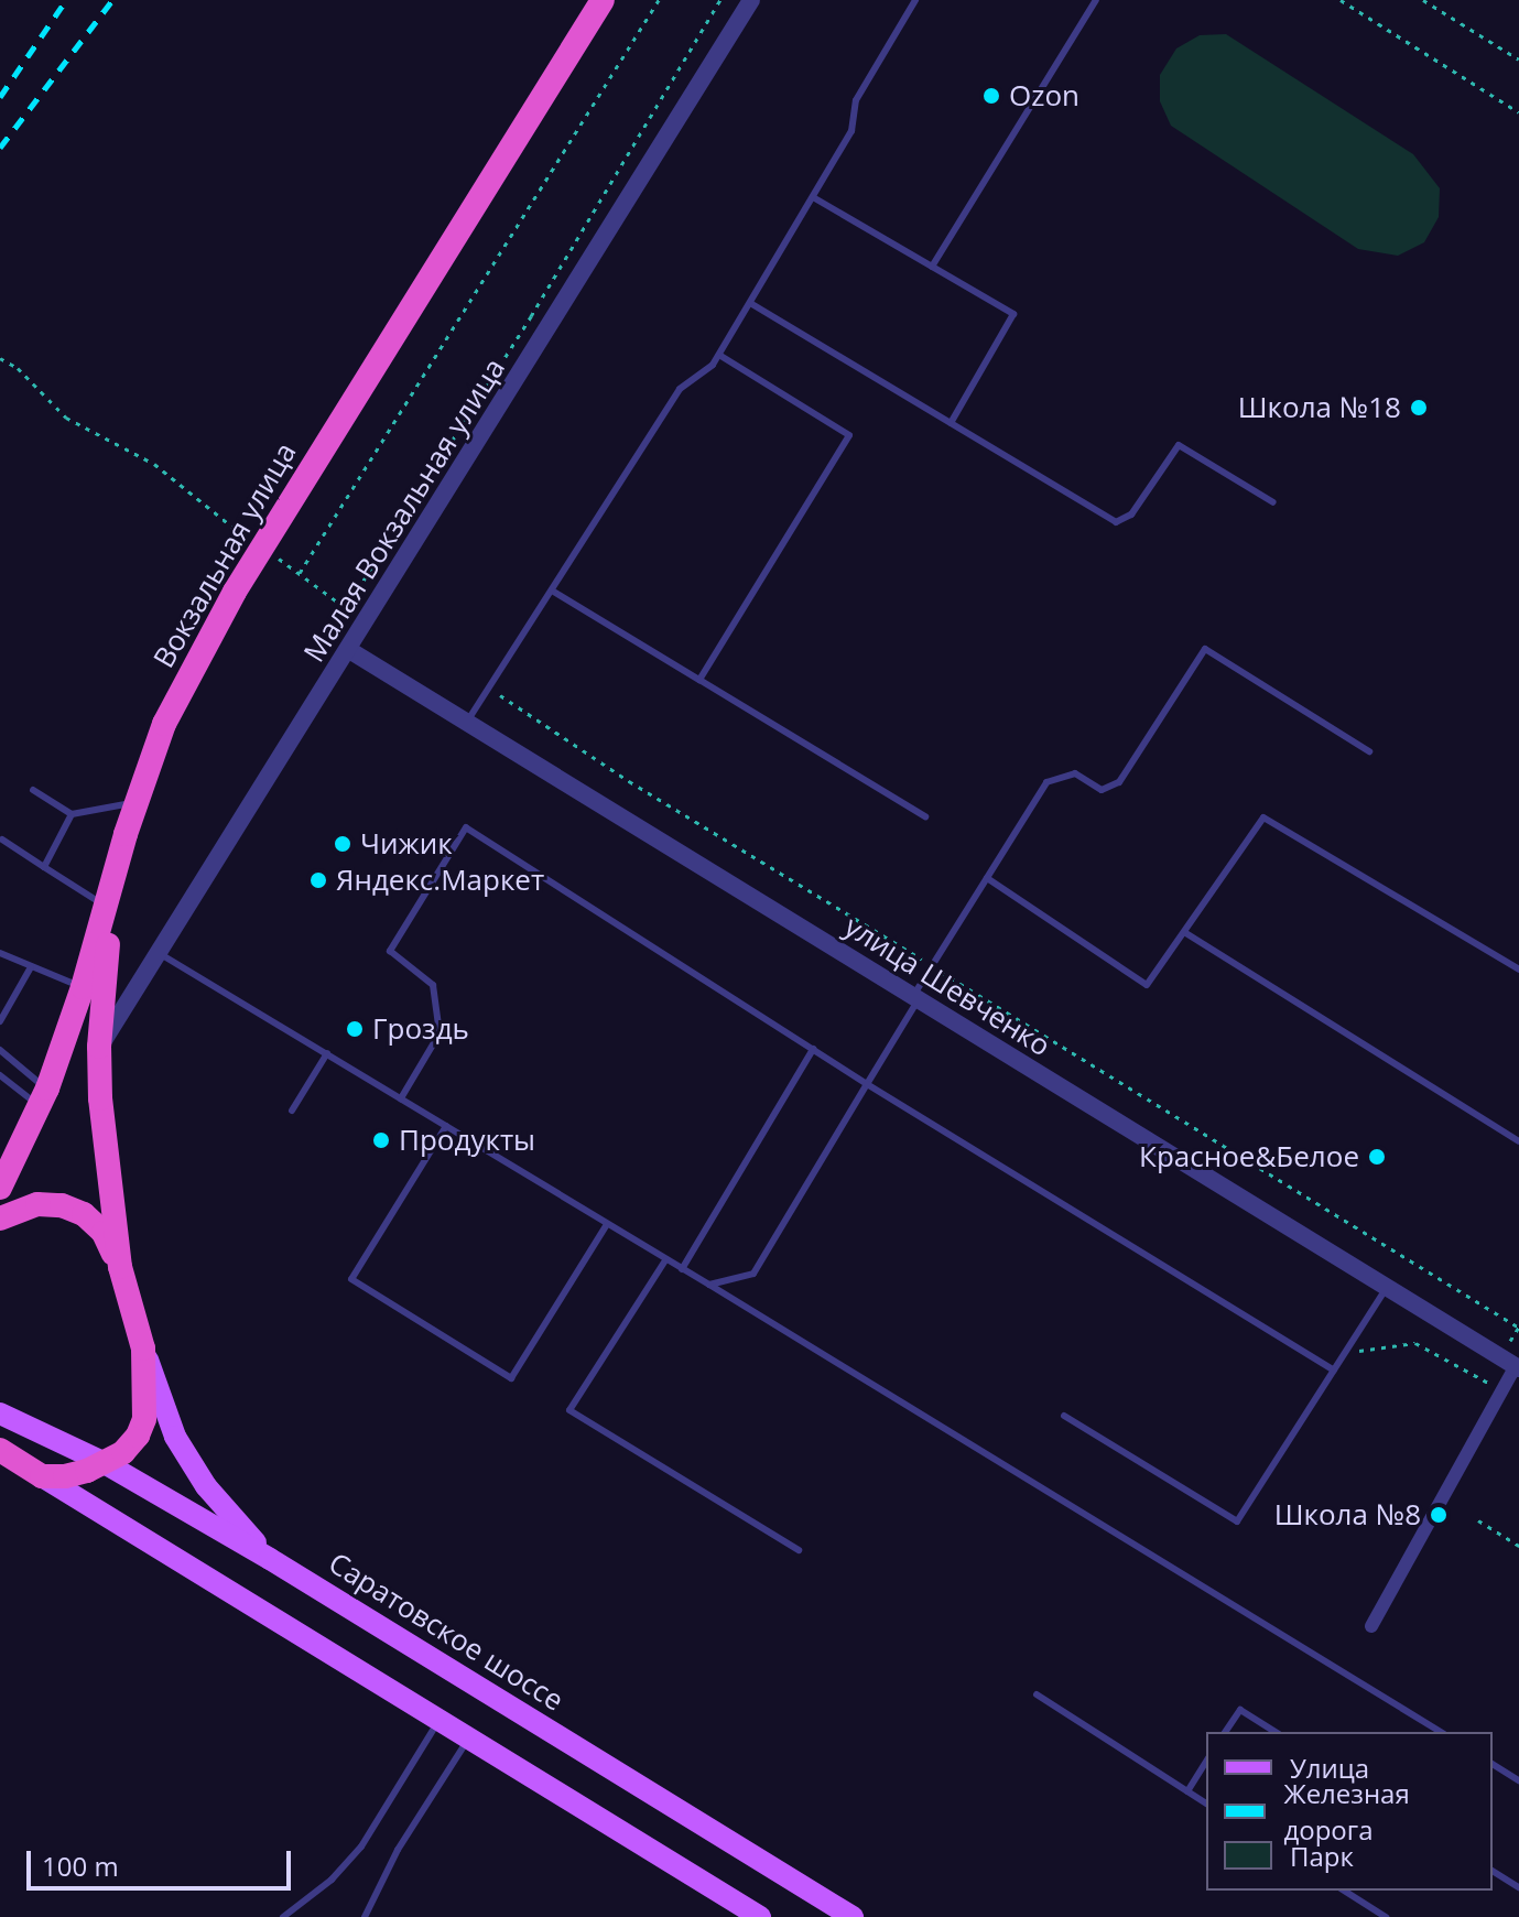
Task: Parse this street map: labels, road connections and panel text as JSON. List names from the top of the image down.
{
  "streets": {
    "highway": ["Вокзальная улица"],
    "main road": ["Саратовское шоссе"],
    "street": ["Малая Вокзальная улица", "улица Шевченко"]
  },
  "crossings": [
    ["Малая Вокзальная улица", "улица Шевченко"]
  ],
  "places": [
    "Ozon",
    "Школа №18",
    "Чижик",
    "Яндекс.Маркет",
    "Гроздь",
    "Продукты",
    "Красное&Белое",
    "Школа №8"
  ],
  "legend": ["Улица", "Железная дорога", "Парк"],
  "scale_bar": "100 m"
}
